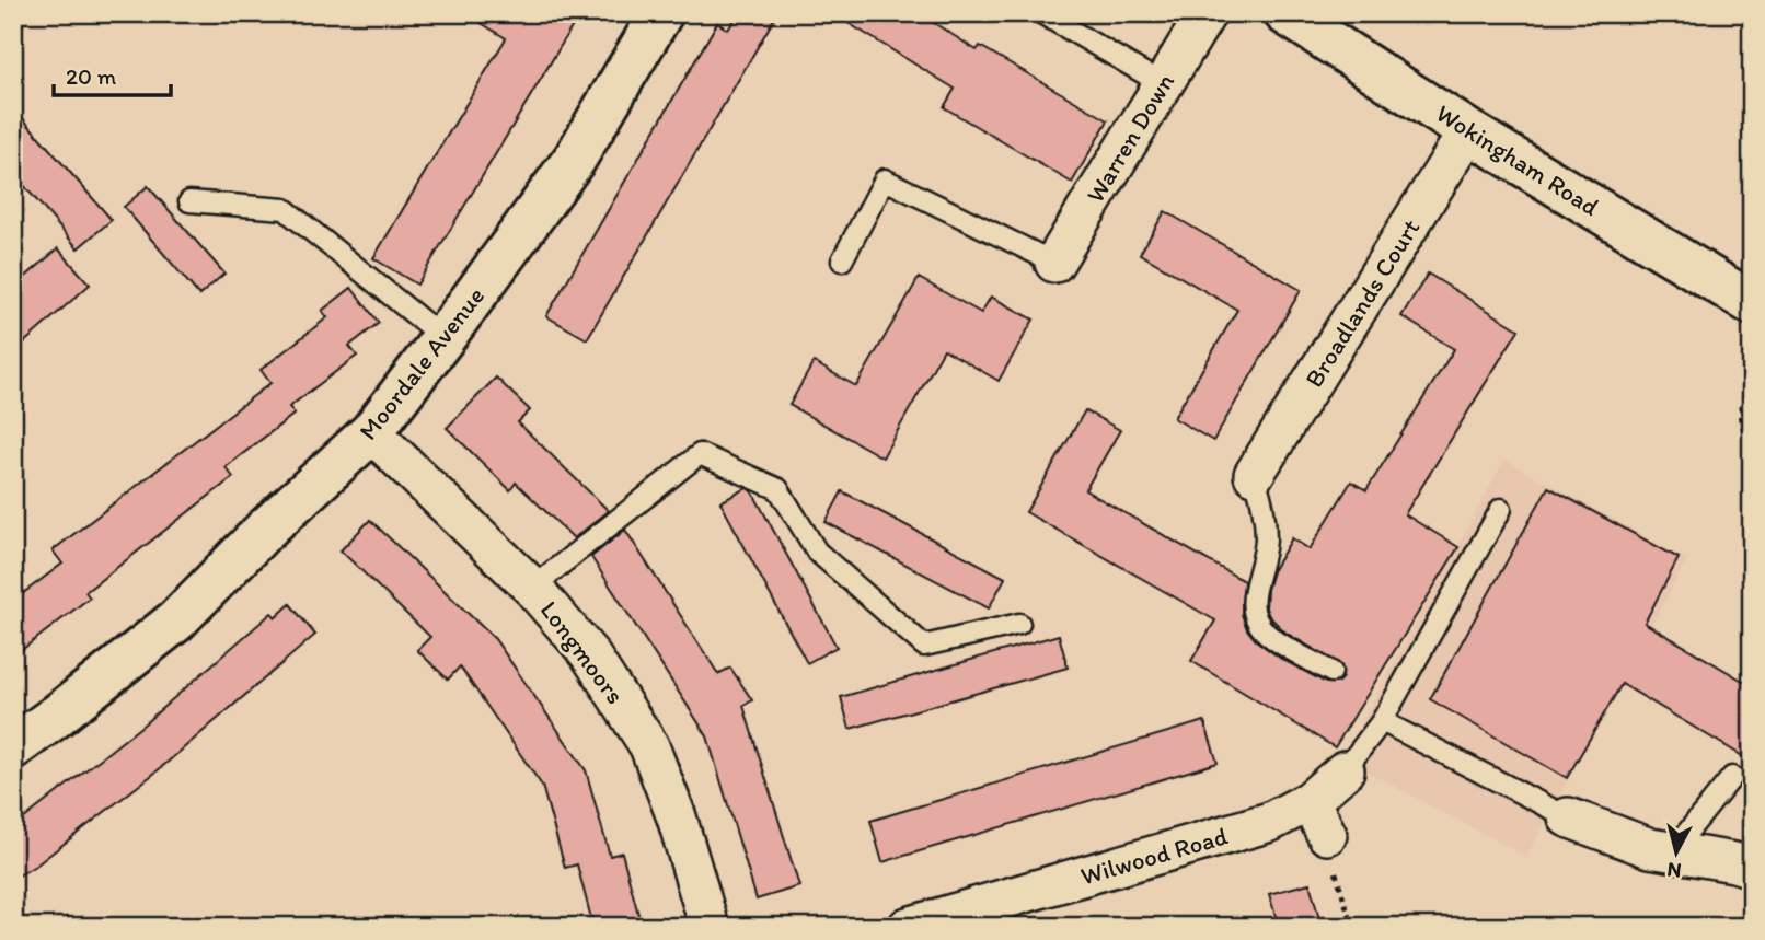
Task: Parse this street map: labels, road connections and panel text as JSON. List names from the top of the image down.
{
  "streets": {
    "street": [
      "Warren Down",
      "Wokingham Road",
      "Broadlands Court",
      "Moordale Avenue",
      "Longmoors",
      "Wilwood Road"
    ]
  },
  "crossings": [
    ["Wokingham Road", "Broadlands Court"],
    ["Moordale Avenue", "Longmoors"]
  ],
  "scale_bar": "20 m",
  "north": "bottom"
}
